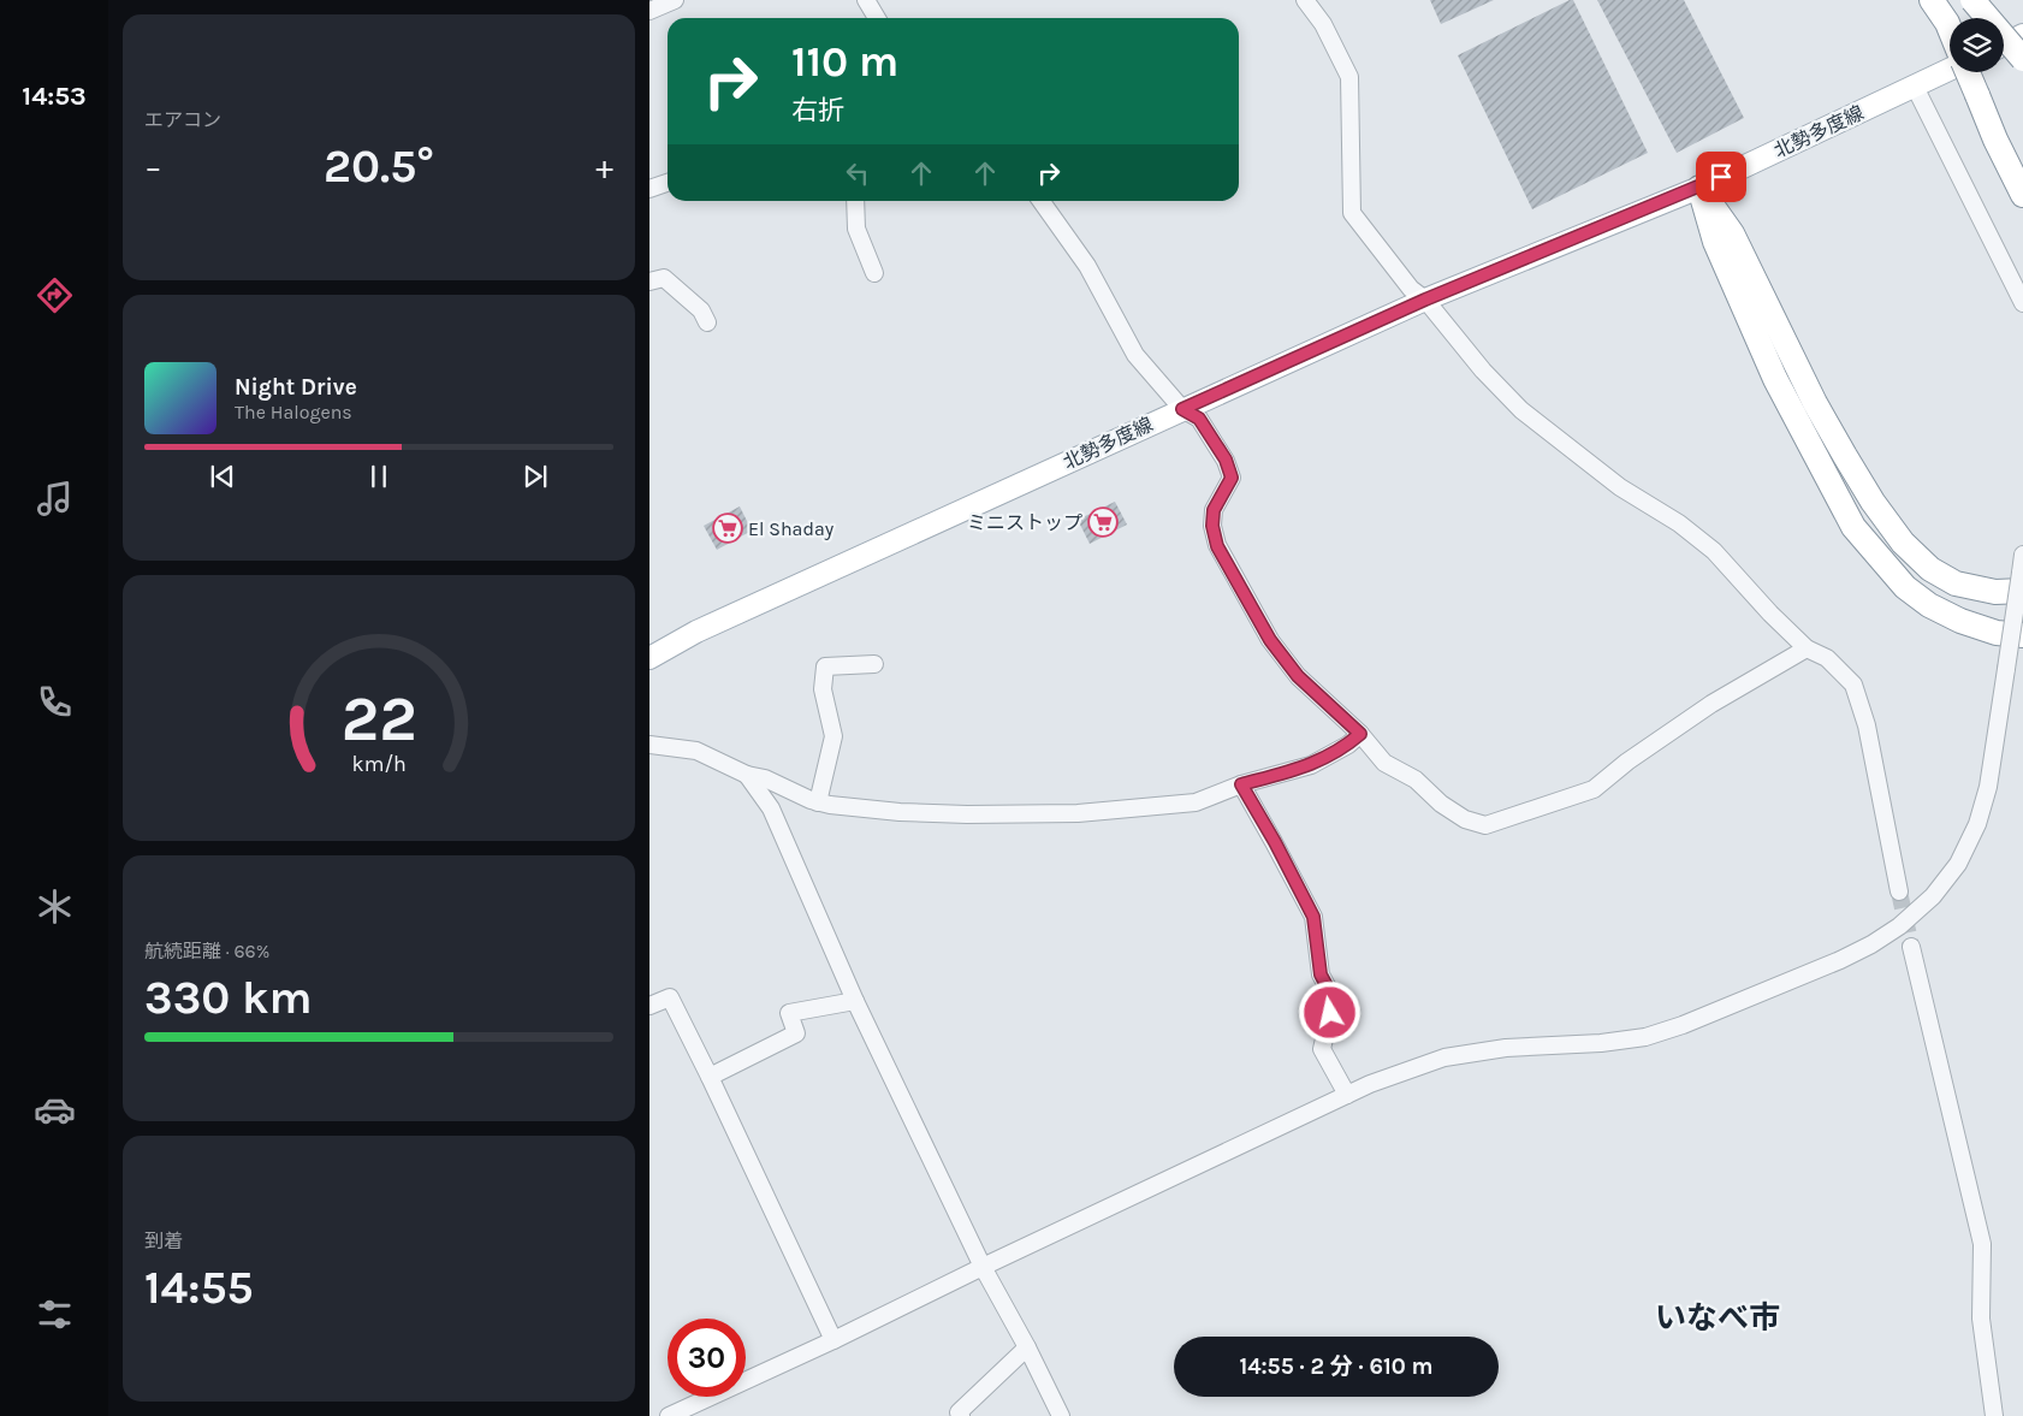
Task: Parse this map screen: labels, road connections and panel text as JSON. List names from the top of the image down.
{
  "streets": {
    "main road": ["北勢多度線"]
  },
  "districts": ["いなべ市"],
  "places": {
    "supermarket": ["ミニストップ", "El Shaday"]
  },
  "page": {
    "tabs": "14:53",
    "tile": [
      "エアコン",
      ["航続距離 · 66%", "330 km"],
      ["到着", "14:55"]
    ],
    "turn": ["110 m", "右折"],
    "heat": ["−", "20.5°", "+"],
    "song": ["Night Drive", "The Halogens"],
    "limit": "30",
    "trip": "14:55 · 2 分 · 610 m",
    "gauge": ["22", "km/h"]
  }
}
